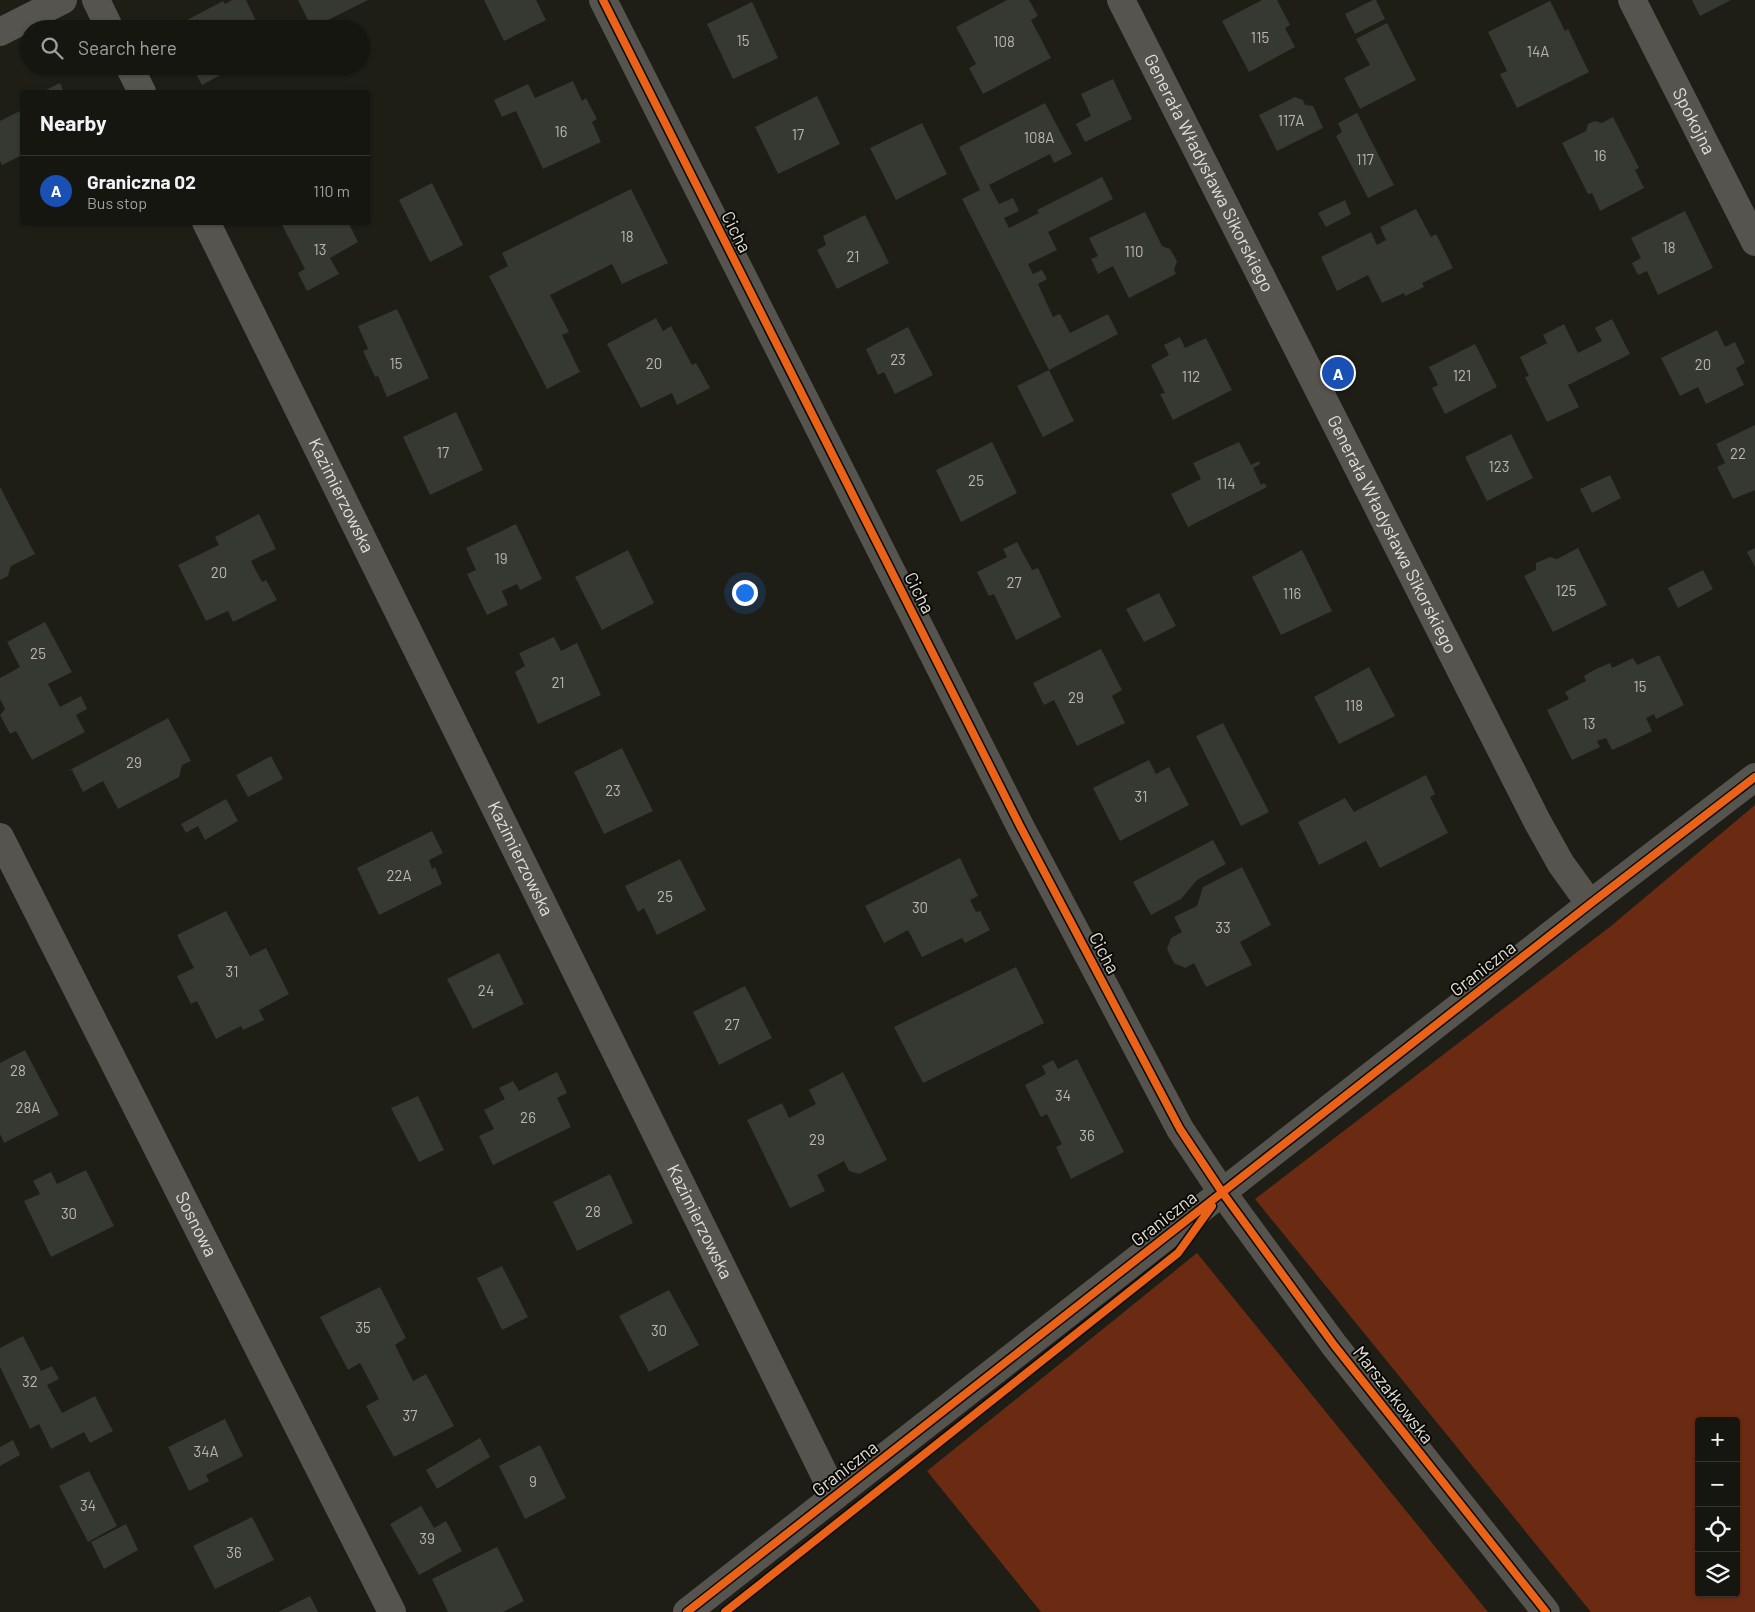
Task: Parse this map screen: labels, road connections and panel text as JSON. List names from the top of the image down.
{
  "streets": {
    "street": [
      "Spokojna",
      "Generała Władysława Sikorskiego",
      "Cicha",
      "Kazimierzowska",
      "Graniczna",
      "Sosnowa",
      "Marszałkowska"
    ]
  },
  "crossings": [
    ["Generała Władysława Sikorskiego", "Graniczna"],
    ["Cicha", "Graniczna"],
    ["Cicha", "Marszałkowska"],
    ["Kazimierzowska", "Graniczna"],
    ["Graniczna", "Marszałkowska"]
  ],
  "house_numbers": [
    "115",
    "15",
    "108",
    "14A",
    "117A",
    "16",
    "17",
    "108A",
    "16",
    "117",
    "18",
    "18",
    "13",
    "110",
    "21",
    "23",
    "15",
    "20",
    "20",
    "121",
    "112",
    "17",
    "22",
    "123",
    "25",
    "114",
    "19",
    "20",
    "27",
    "125",
    "116",
    "25",
    "21",
    "15",
    "29",
    "118",
    "13",
    "29",
    "23",
    "31",
    "22A",
    "25",
    "30",
    "33",
    "31",
    "24",
    "27",
    "28",
    "34",
    "28A",
    "26",
    "36",
    "29",
    "28",
    "30",
    "35",
    "30",
    "32",
    "37",
    "34A",
    "9",
    "34",
    "39",
    "36"
  ],
  "page": {
    "search": "Search here",
    "heading": "Nearby",
    "list": [
      {
        "mark": "A",
        "name": "Graniczna 02",
        "note": "Bus stop",
        "value": "110 m"
      }
    ],
    "pins": "A",
    "map_buttons": ["+", "−"]
  }
}
